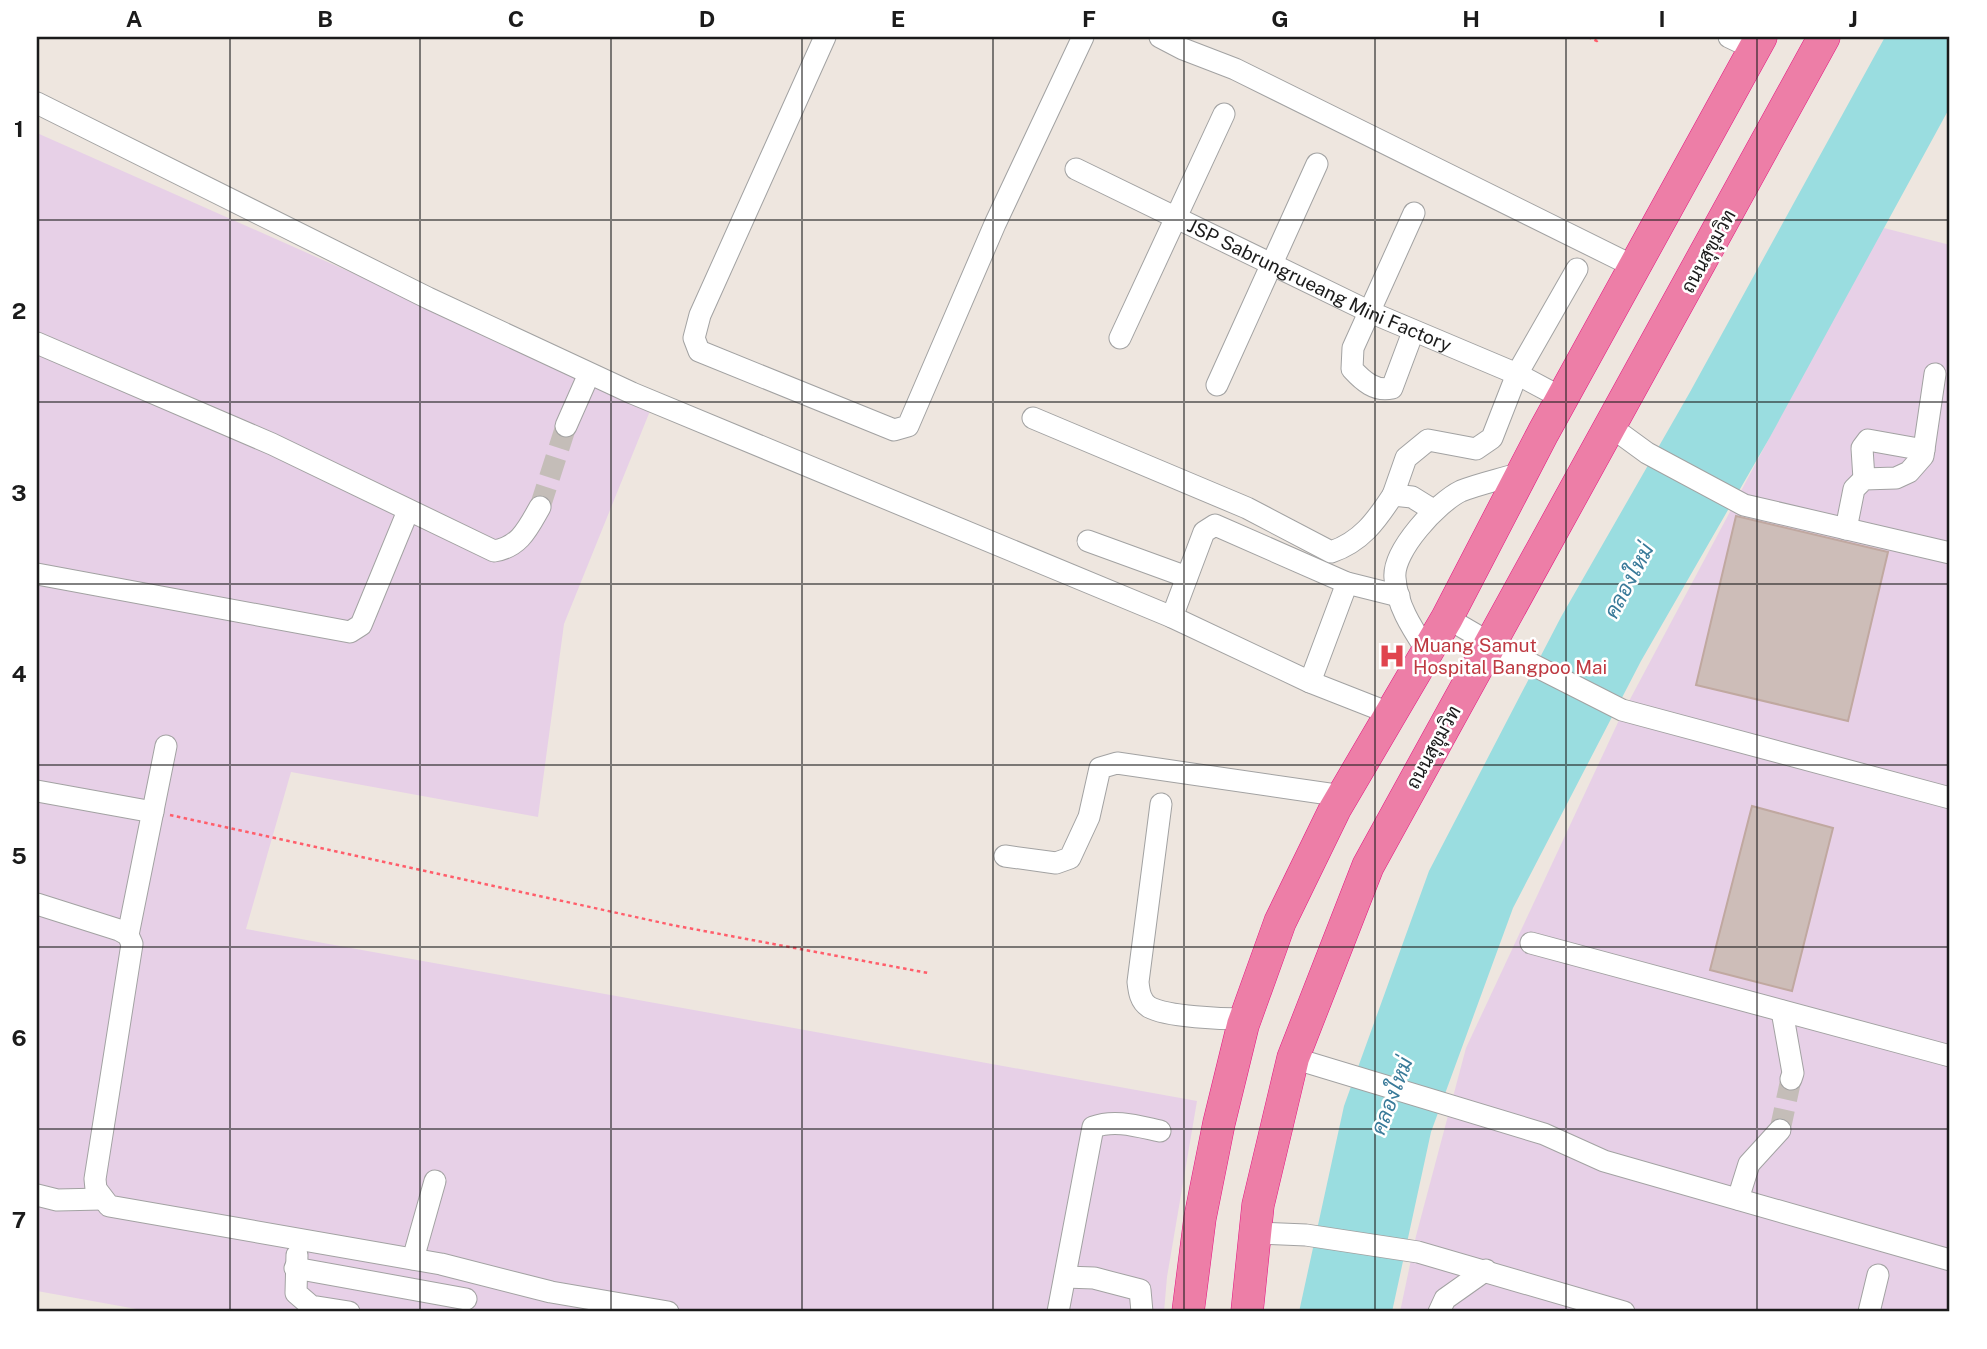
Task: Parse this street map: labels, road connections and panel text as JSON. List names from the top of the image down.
{
  "streets": {
    "highway": ["ถนนสุขุมวิท"],
    "street": ["JSP Sabrungrueang Mini Factory"]
  },
  "water": ["คลองใหม่"],
  "places": {
    "hospital": ["Muang Samut Hospital Bangpoo Mai"]
  },
  "grid": {
    "columns": [
      "A",
      "B",
      "C",
      "D",
      "E",
      "F",
      "G",
      "H",
      "I",
      "J"
    ],
    "rows": [
      "1",
      "2",
      "3",
      "4",
      "5",
      "6",
      "7"
    ]
  }
}
